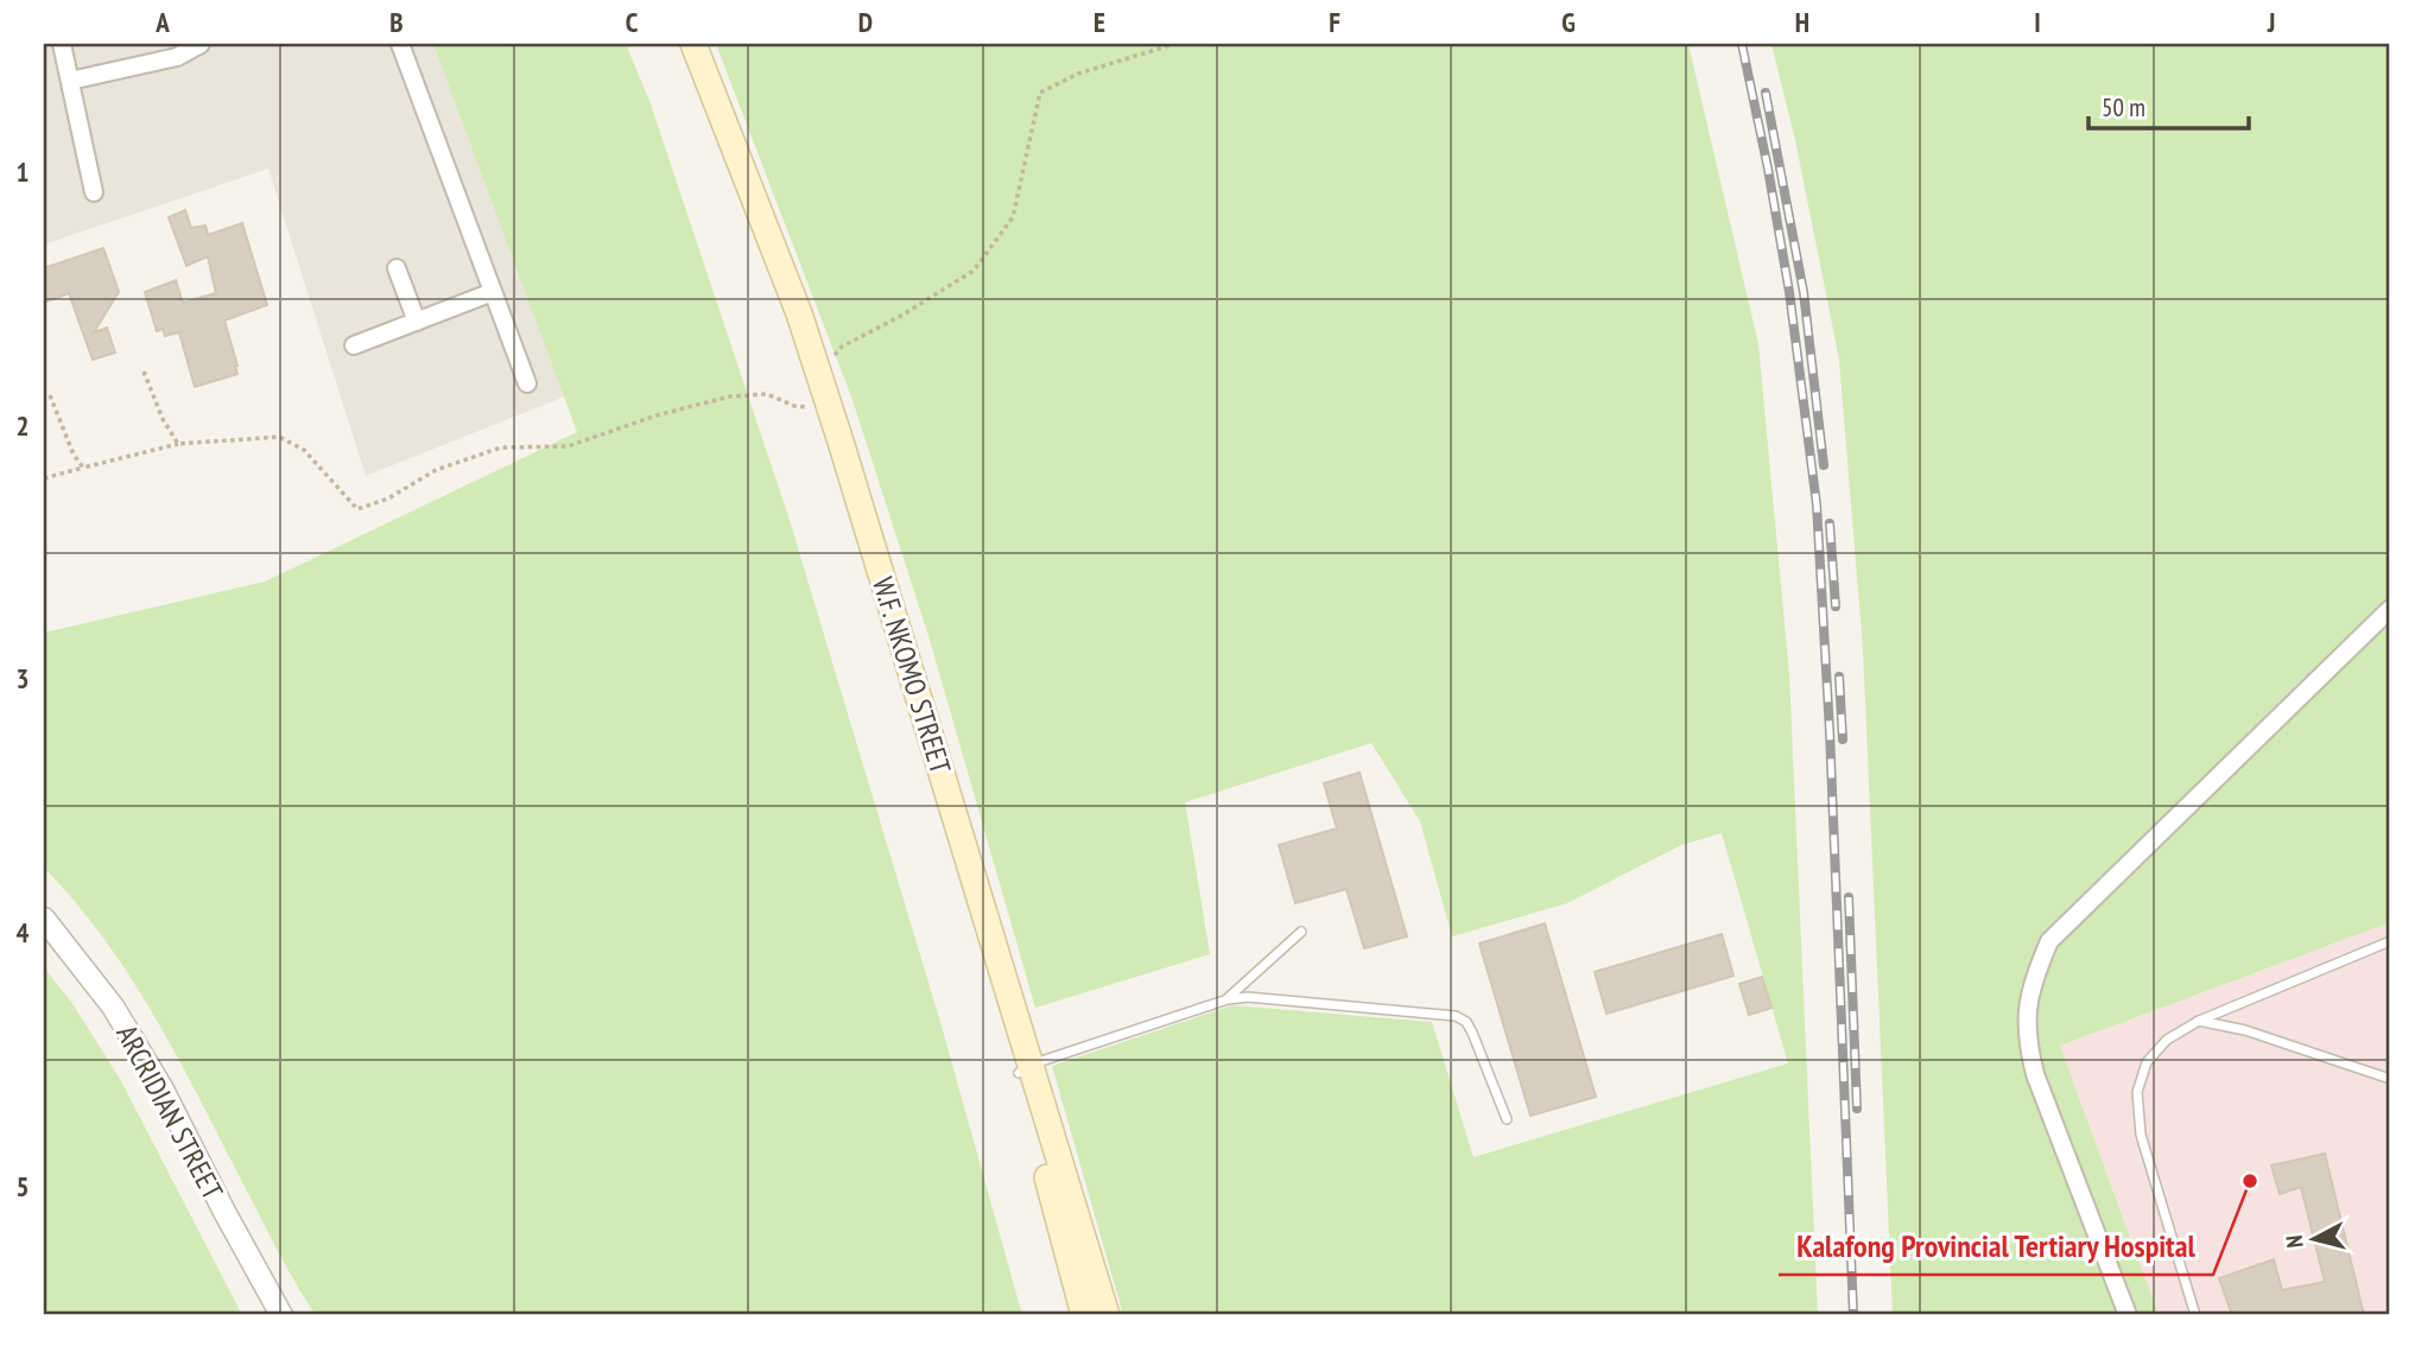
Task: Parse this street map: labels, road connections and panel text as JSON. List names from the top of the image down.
{
  "streets": {
    "main road": ["W.F. NKOMO STREET"],
    "street": ["ARCRIDIAN STREET"]
  },
  "places": ["Kalafong Provincial Tertiary Hospital"],
  "scale_bar": "50 m",
  "north": "left",
  "grid": {
    "columns": [
      "A",
      "B",
      "C",
      "D",
      "E",
      "F",
      "G",
      "H",
      "I",
      "J"
    ],
    "rows": [
      "1",
      "2",
      "3",
      "4",
      "5"
    ]
  }
}
